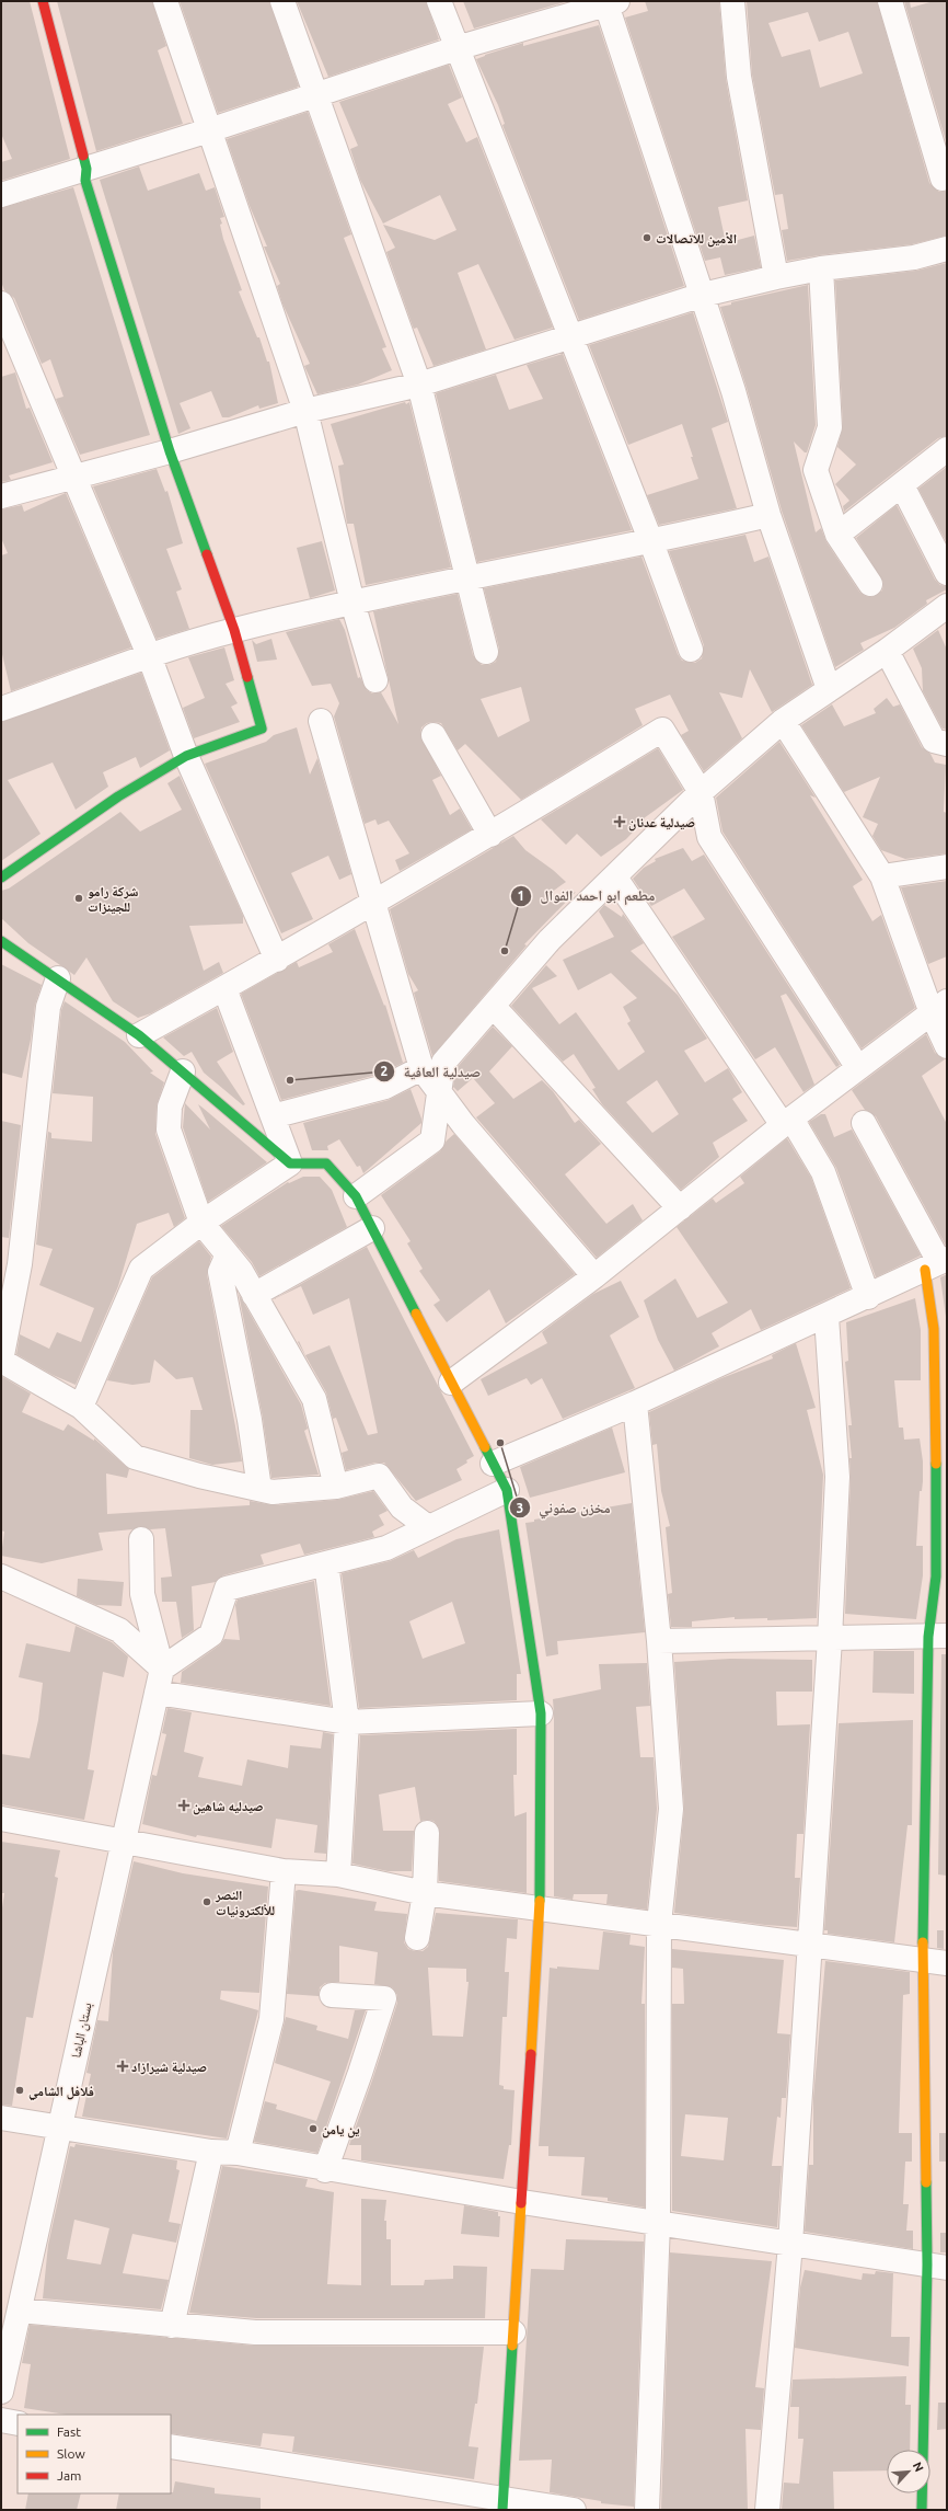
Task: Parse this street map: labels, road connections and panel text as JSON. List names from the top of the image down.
{
  "streets": {
    "street": ["بستان الباشا"]
  },
  "places": {
    "other": [
      "الأمين للاتصالات",
      "شركة رامو للجينزات",
      "مطعم ابو احمد الفوال",
      "صيدلية العافية",
      "مخزن صفوني",
      "النصر للألكترونيات",
      "فلافل الشامي",
      "ين يامن"
    ],
    "health": ["صيدلية عدنان", "صيدليه شاهين", "صيدلية شيرازاد"]
  },
  "legend": ["Fast", "Slow", "Jam"],
  "north": "top right"
}
